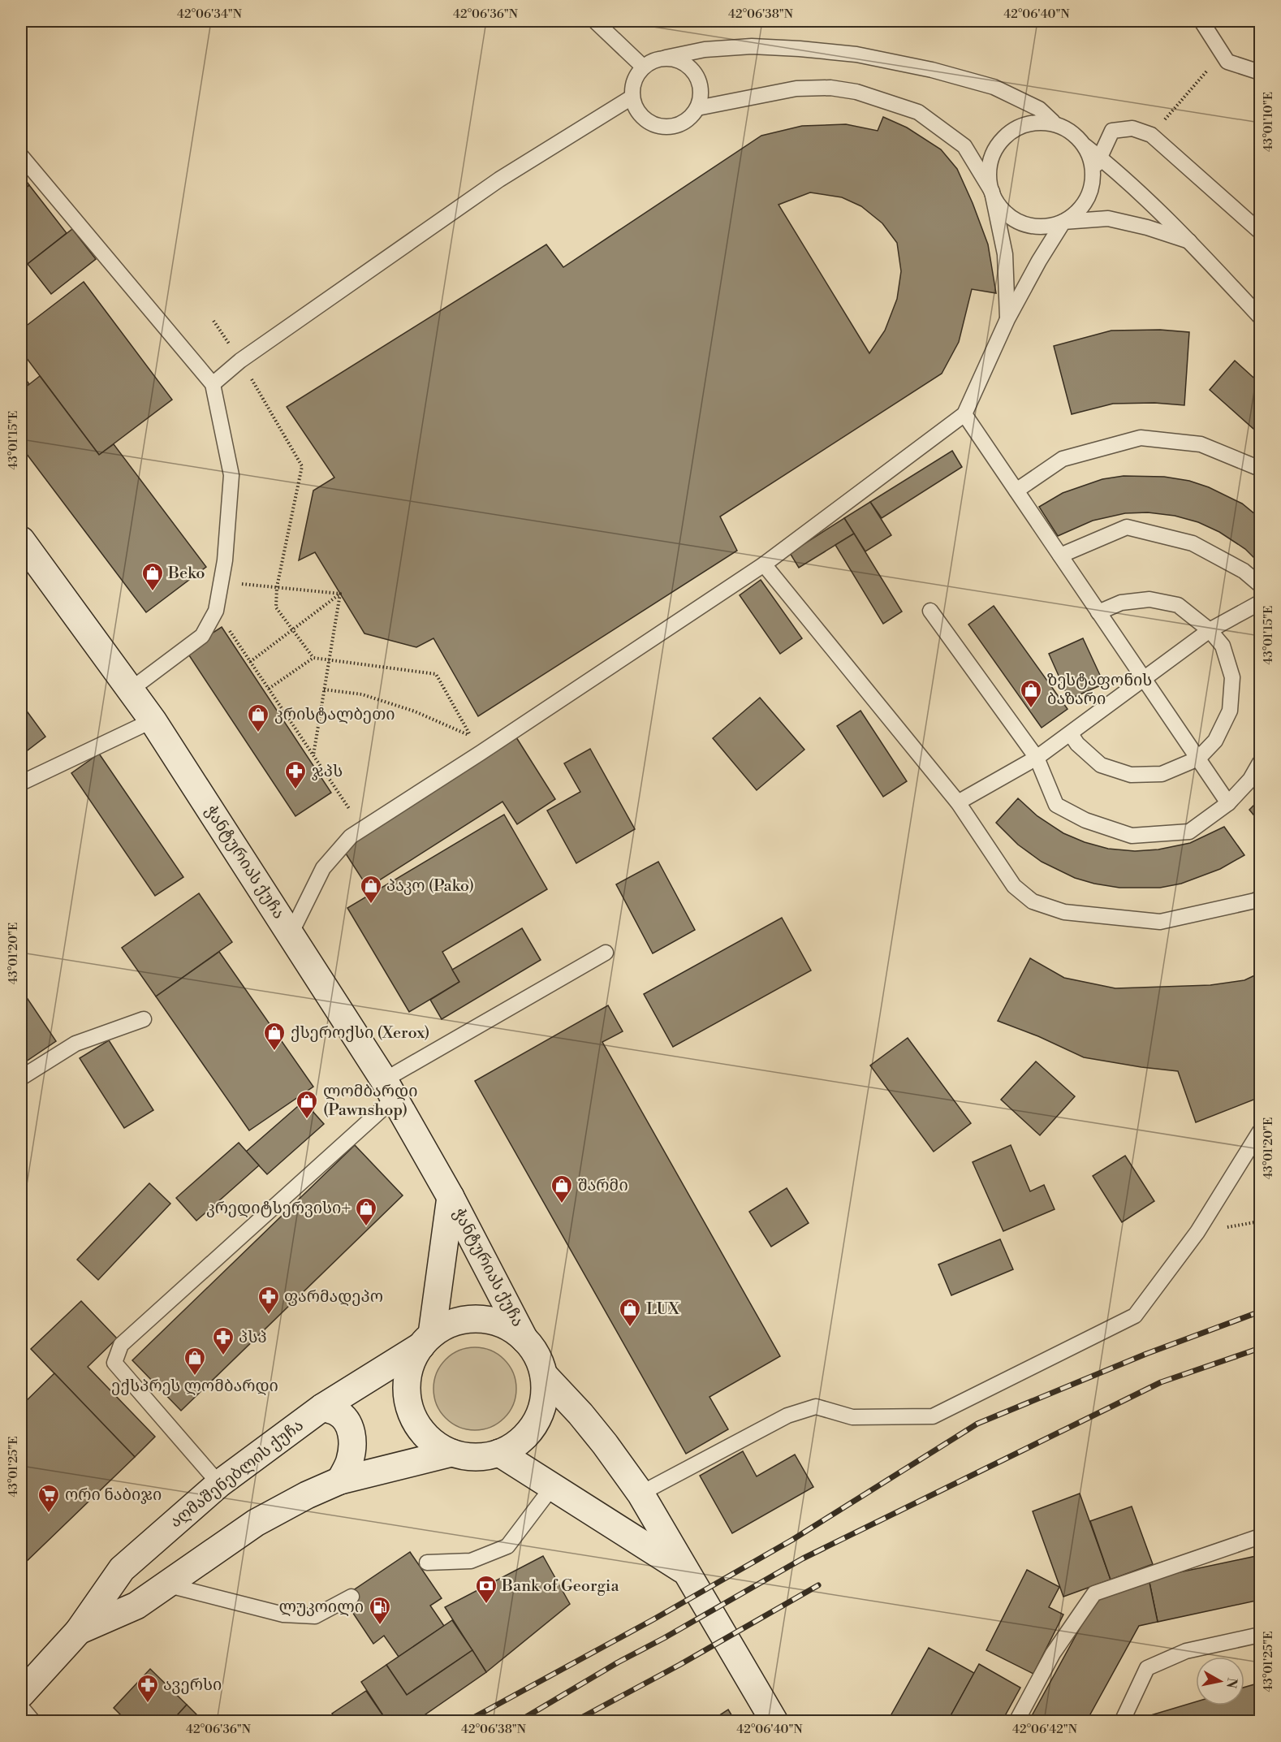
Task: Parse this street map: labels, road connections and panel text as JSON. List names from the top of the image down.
{
  "streets": {
    "main road": ["ჭანტურიას ქუჩა", "აღმაშენებლის ქუჩა"]
  },
  "crossings": [
    ["ჭანტურიას ქუჩა", "აღმაშენებლის ქუჩა"]
  ],
  "places": {
    "shop": [
      "Beko",
      "ზესტაფონის ბაზარი",
      "კრისტალბეთი",
      "პაკო (Pako)",
      "ქსეროქსი (Xerox)",
      "ლომბარდი (Pawnshop)",
      "შარმი",
      "კრედიტსერვისი+",
      "LUX",
      "ექსპრეს ლომბარდი"
    ],
    "pharmacy": [
      "ჯპს",
      "ფარმადეპო",
      "პსპ",
      "ავერსი"
    ],
    "supermarket": ["ორი ნაბიჯი"],
    "bank": ["Bank of Georgia"],
    "fuel station": ["ლუკოილი"]
  },
  "north": "right",
  "coordinates": [
    "42°06'34\"N",
    "42°06'36\"N",
    "42°06'38\"N",
    "42°06'40\"N",
    "43°01'10\"E",
    "43°01'15\"E",
    "43°01'20\"E",
    "43°01'25\"E",
    "42°06'42\"N"
  ]
}
